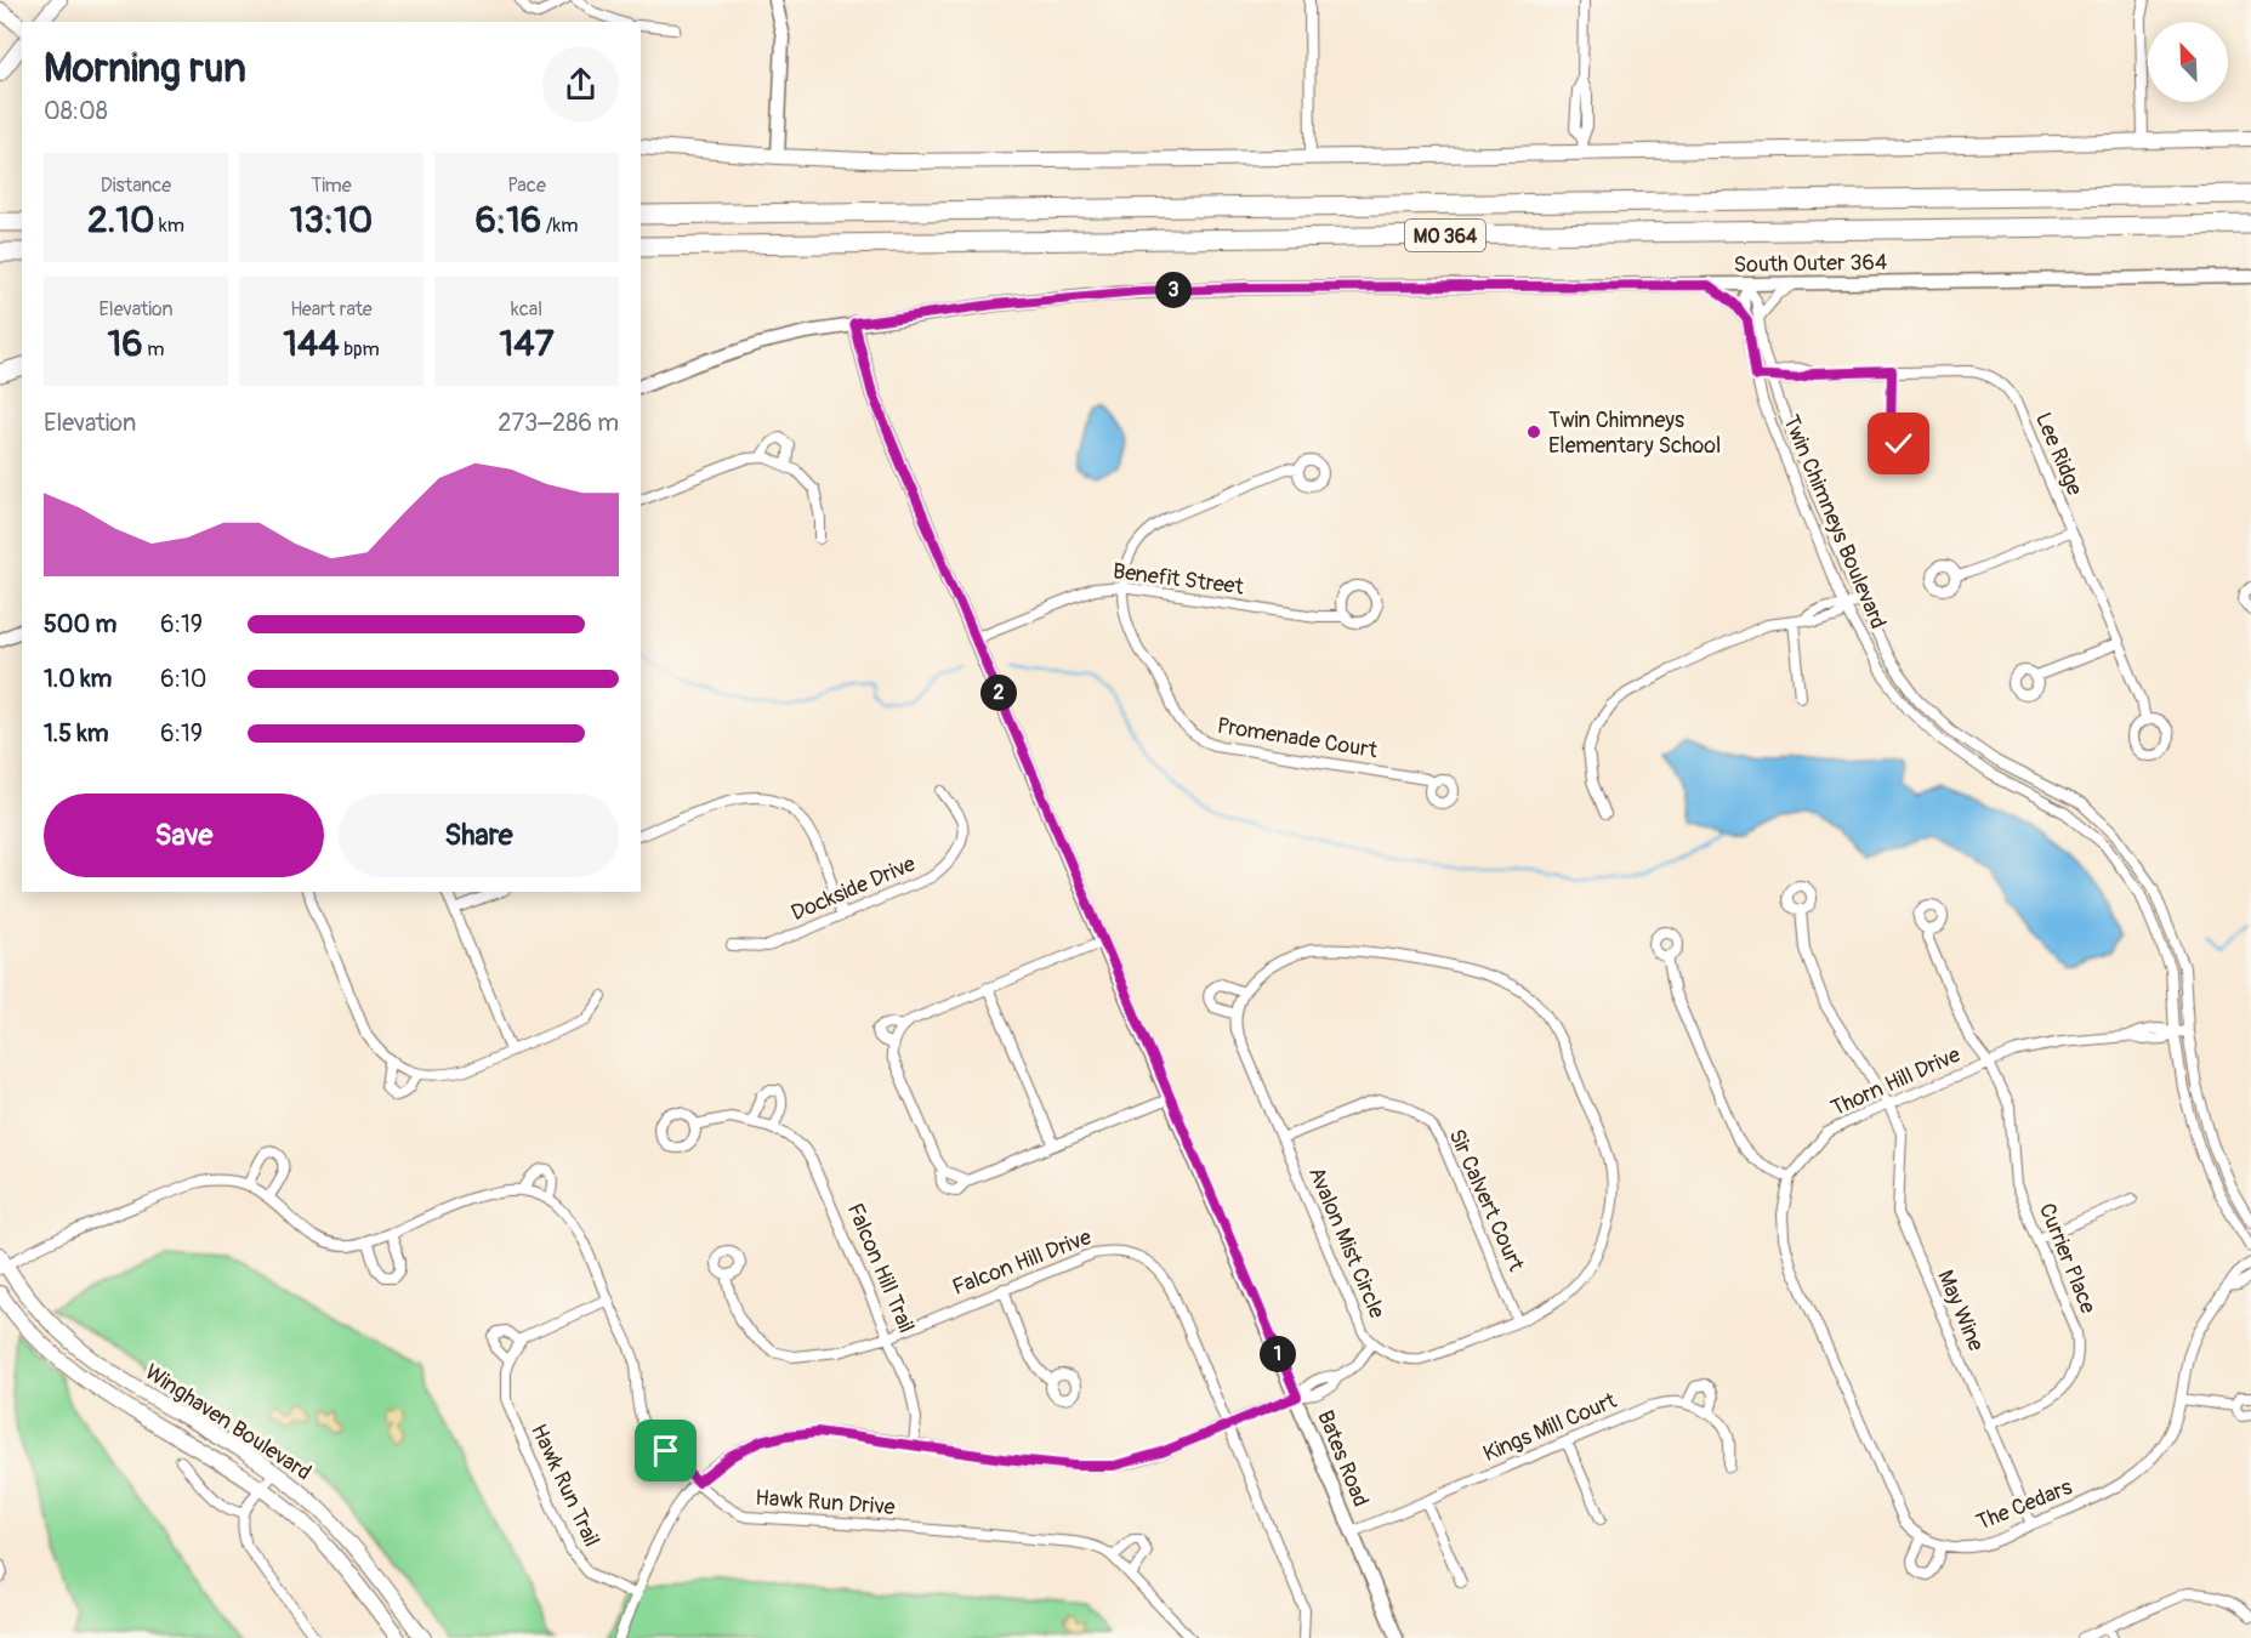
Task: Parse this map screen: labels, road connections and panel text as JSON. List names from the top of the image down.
{
  "streets": {
    "highway": ["MO 364"],
    "main road": ["Winghaven Boulevard"],
    "street": [
      "South Outer 364",
      "Lee Ridge",
      "Twin Chimneys Boulevard",
      "Benefit Street",
      "Promenade Court",
      "Dockside Drive",
      "Thorn Hill Drive",
      "Sir Calvert Court",
      "Avalon Mist Circle",
      "Currier Place",
      "Falcon Hill Drive",
      "Falcon Hill Trail",
      "May Wine",
      "Kings Mill Court",
      "Bates Road",
      "Hawk Run Trail",
      "Hawk Run Drive",
      "The Cedars"
    ]
  },
  "crossings": [
    ["South Outer 364", "Twin Chimneys Boulevard"],
    ["South Outer 364", "Bates Road"],
    ["Lee Ridge", "Twin Chimneys Boulevard"],
    ["Twin Chimneys Boulevard", "Thorn Hill Drive"],
    ["Benefit Street", "Promenade Court"],
    ["Benefit Street", "Bates Road"],
    ["Thorn Hill Drive", "Currier Place"],
    ["Thorn Hill Drive", "May Wine"],
    ["Thorn Hill Drive", "The Cedars"],
    ["Sir Calvert Court", "Avalon Mist Circle"],
    ["Currier Place", "May Wine"],
    ["Falcon Hill Drive", "Falcon Hill Trail"],
    ["May Wine", "The Cedars"],
    ["Winghaven Boulevard", "Hawk Run Drive"],
    ["Kings Mill Court", "Bates Road"],
    ["Hawk Run Trail", "Hawk Run Drive"]
  ],
  "places": ["Twin Chimneys Elementary School"],
  "north": "top left",
  "page": {
    "heading": ["Morning run", "08:08"],
    "stats": [
      ["Distance", "2.10 km"],
      ["Time", "13:10"],
      ["Pace", "6:16 /km"],
      ["Elevation", "16 m"],
      ["Heart rate", "144 bpm"],
      ["kcal", "147"]
    ],
    "pins": ["3", "2", "1"],
    "chart": ["Elevation", "273–286 m"],
    "list": [
      {
        "name": "500 m",
        "note": "6:19"
      },
      {
        "name": "1.0 km",
        "note": "6:10"
      },
      {
        "name": "1.5 km",
        "note": "6:19"
      }
    ],
    "buttons": ["Save", "Share"]
  }
}
